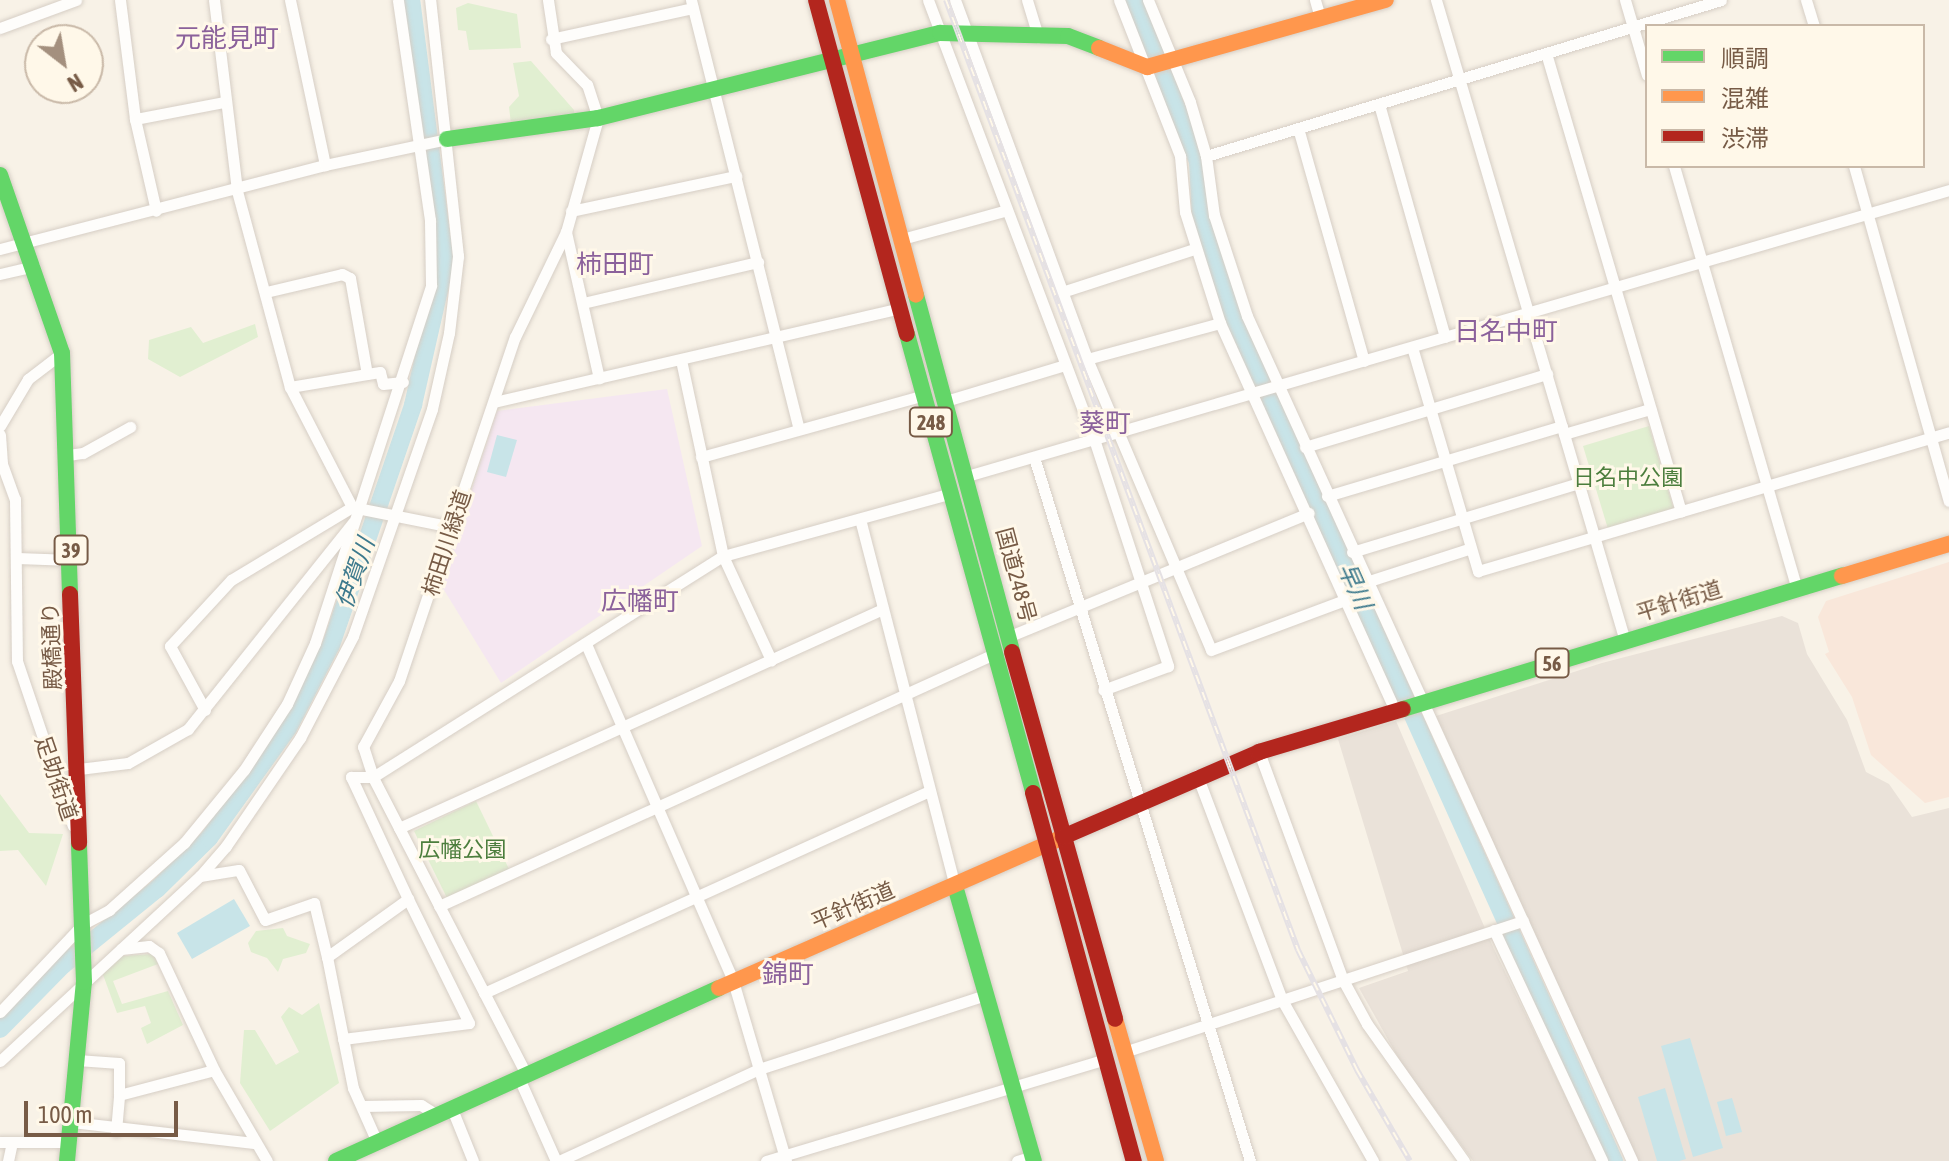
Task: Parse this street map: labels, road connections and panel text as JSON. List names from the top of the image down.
{
  "streets": {
    "main road": [
      "248",
      "39",
      "国道248号",
      "平針街道",
      "殿橋通り",
      "56"
    ],
    "street": ["柿田川緑道", "足助街道"]
  },
  "crossings": [
    ["柿田川緑道", "平針街道"],
    ["39", "殿橋通り"],
    ["国道248号", "平針街道"],
    ["平針街道", "56"],
    ["殿橋通り", "足助街道"]
  ],
  "districts": [
    "元能見町",
    "柿田町",
    "日名中町",
    "葵町",
    "広幡町",
    "錦町"
  ],
  "water": ["伊賀川", "早川"],
  "parks": ["日名中公園", "広幡公園"],
  "legend": ["順調", "混雑", "渋滞"],
  "scale_bar": "100 m",
  "north": "bottom right"
}
